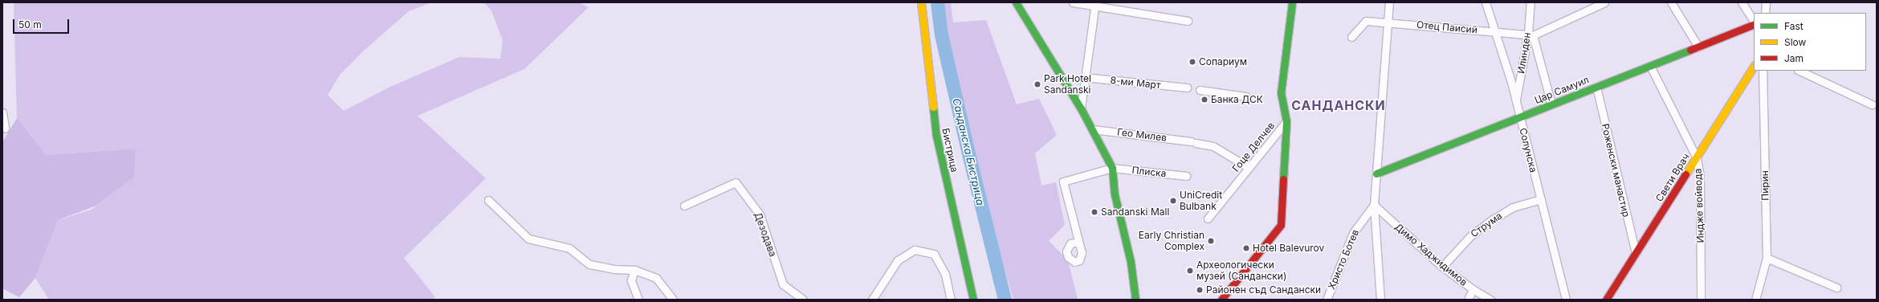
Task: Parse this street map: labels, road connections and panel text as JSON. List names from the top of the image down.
{
  "streets": {
    "street": [
      "Отец Паисий",
      "Илинден",
      "8-ми Март",
      "Цар Самуил",
      "Гео Милев",
      "Гоце Делчев",
      "Бистрица",
      "Солунска",
      "Роженски манастир",
      "Плиска",
      "Свети Врач",
      "Пирин",
      "Индже войвода",
      "Струма",
      "Дезодава",
      "Димо Хаджидимов",
      "Христо Ботев"
    ]
  },
  "crossings": [
    ["Отец Паисий", "Илинден"],
    ["Отец Паисий", "Солунска"],
    ["Илинден", "Солунска"],
    ["Цар Самуил", "Солунска"],
    ["Цар Самуил", "Роженски манастир"],
    ["Цар Самуил", "Индже войвода"],
    ["Гео Милев", "Гоце Делчев"],
    ["Солунска", "Струма"],
    ["Роженски манастир", "Свети Врач"],
    ["Свети Врач", "Индже войвода"],
    ["Струма", "Димо Хаджидимов"],
    ["Димо Хаджидимов", "Христо Ботев"]
  ],
  "districts": ["САНДАНСКИ"],
  "water": ["Санданска Бистрица"],
  "places": [
    "Сопариум",
    "Park Hotel Sandanski",
    "Банка ДСК",
    "UniCredit Bulbank",
    "Sandanski Mall",
    "Early Christian Complex",
    "Hotel Balevurov",
    "Археологически музей (Сандански)",
    "Районен съд Сандански"
  ],
  "legend": ["Fast", "Slow", "Jam"],
  "scale_bar": "50 m"
}
